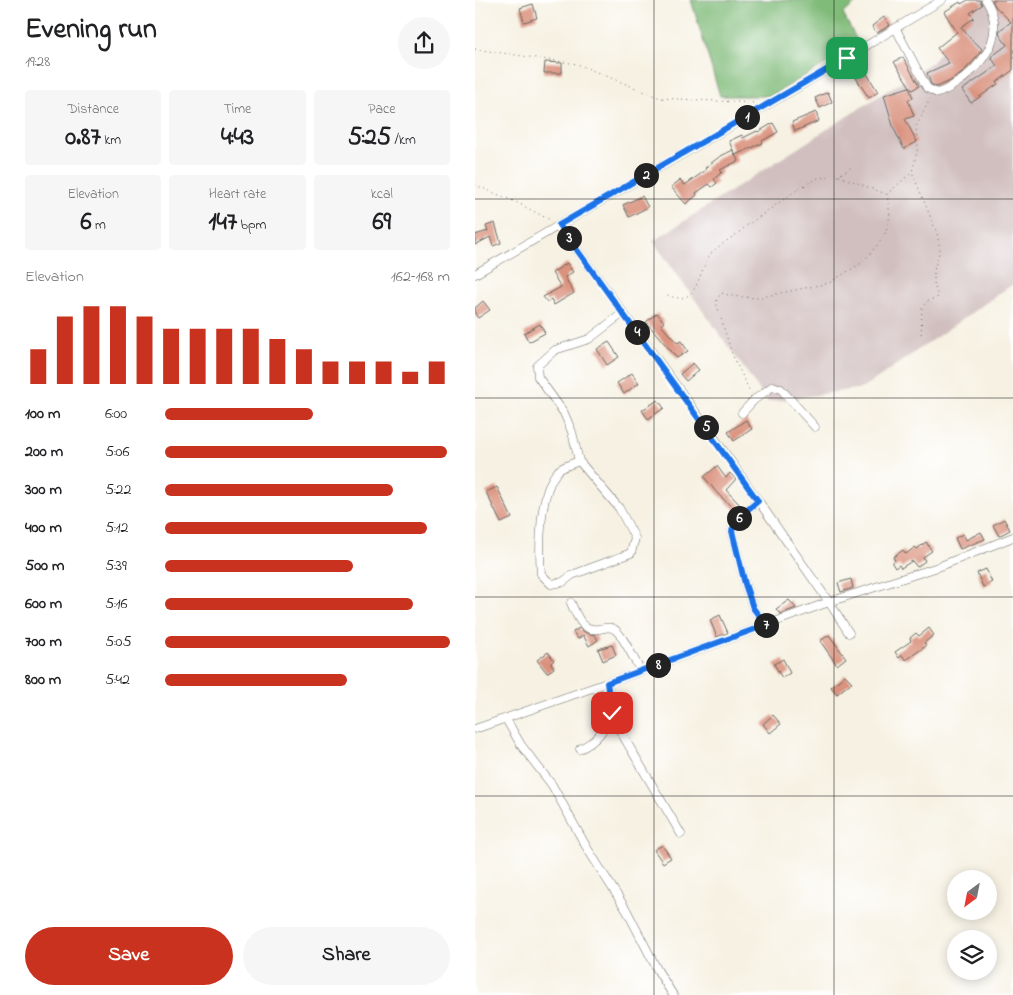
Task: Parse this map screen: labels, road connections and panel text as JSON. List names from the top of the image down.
{
  "north": "bottom left",
  "page": {
    "heading": ["Evening run", "19:28"],
    "stats": [
      ["Distance", "0.87 km"],
      ["Time", "4:43"],
      ["Pace", "5:25 /km"],
      ["Elevation", "6 m"],
      ["Heart rate", "147 bpm"],
      ["kcal", "69"]
    ],
    "pins": [
      "1",
      "2",
      "3",
      "4",
      "5",
      "6",
      "7",
      "8"
    ],
    "chart": ["Elevation", "162–168 m"],
    "list": [
      {
        "name": "100 m",
        "note": "6:00"
      },
      {
        "name": "200 m",
        "note": "5:06"
      },
      {
        "name": "300 m",
        "note": "5:22"
      },
      {
        "name": "400 m",
        "note": "5:12"
      },
      {
        "name": "500 m",
        "note": "5:39"
      },
      {
        "name": "600 m",
        "note": "5:16"
      },
      {
        "name": "700 m",
        "note": "5:05"
      },
      {
        "name": "800 m",
        "note": "5:42"
      }
    ],
    "buttons": ["Save", "Share"]
  }
}
